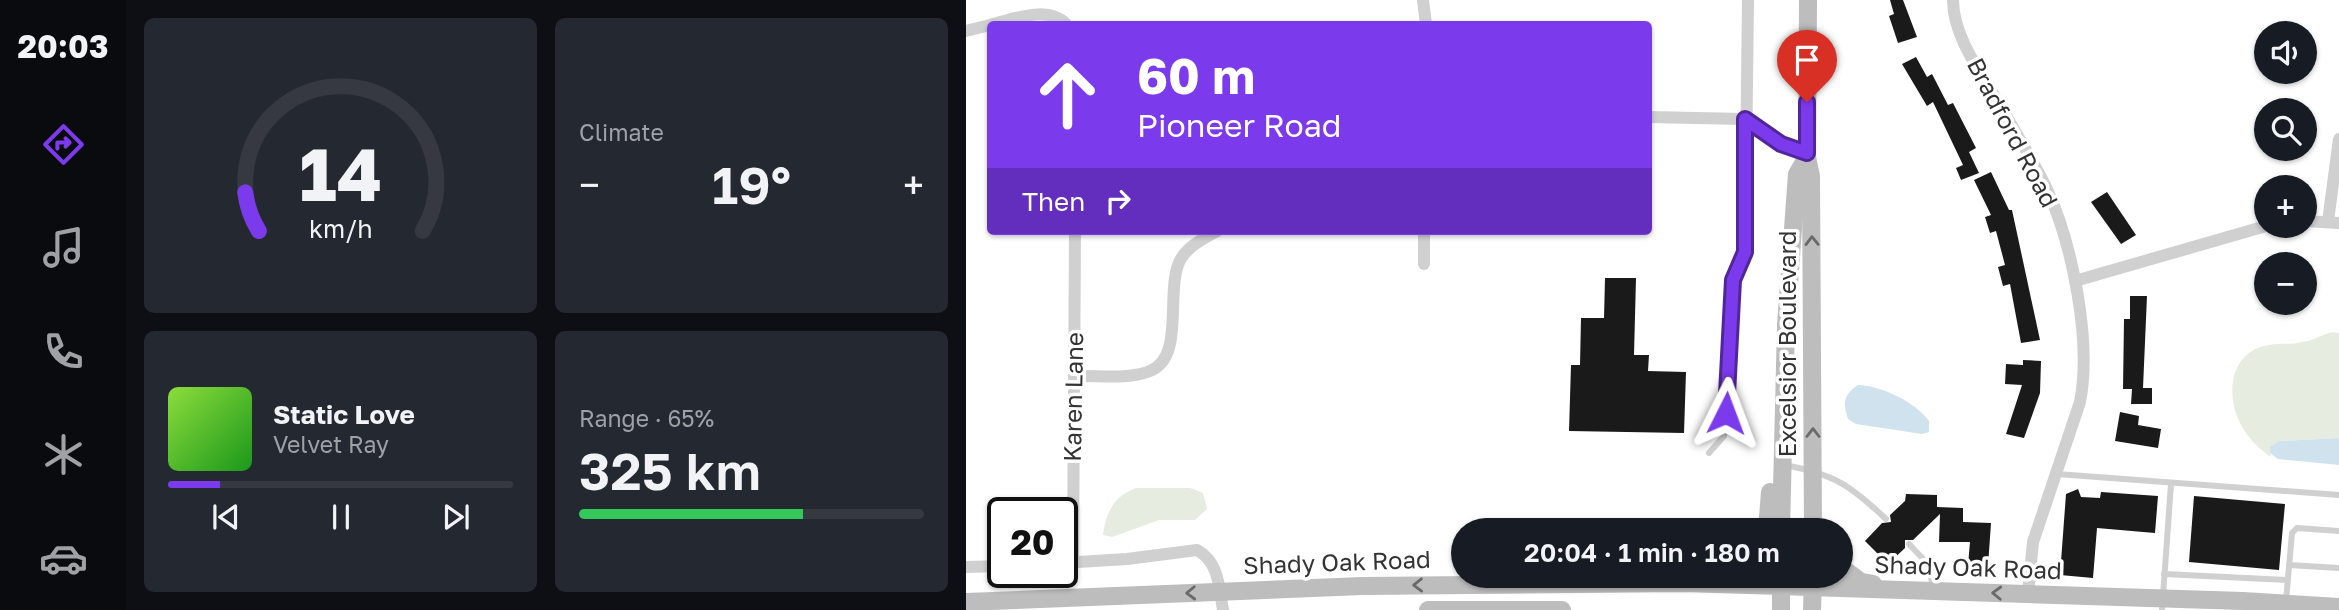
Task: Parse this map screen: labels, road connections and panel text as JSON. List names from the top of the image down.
{
  "streets": {
    "main road": ["Excelsior Boulevard", "Shady Oak Road"],
    "street": ["Bradford Road", "Karen Lane"]
  },
  "crossings": [
    ["Bradford Road", "Shady Oak Road"]
  ],
  "one_way": ["Shady Oak Road"],
  "page": {
    "tabs": "20:03",
    "tile": [
      "Climate",
      ["Range · 65%", "325 km"]
    ],
    "map_buttons": ["+", "−"],
    "turn": ["60 m", "Pioneer Road"],
    "heat": ["−", "19°", "+"],
    "then": "Then",
    "song": ["Static Love", "Velvet Ray"],
    "limit": "20",
    "trip": "20:04 · 1 min · 180 m",
    "gauge": ["14", "km/h"]
  }
}
